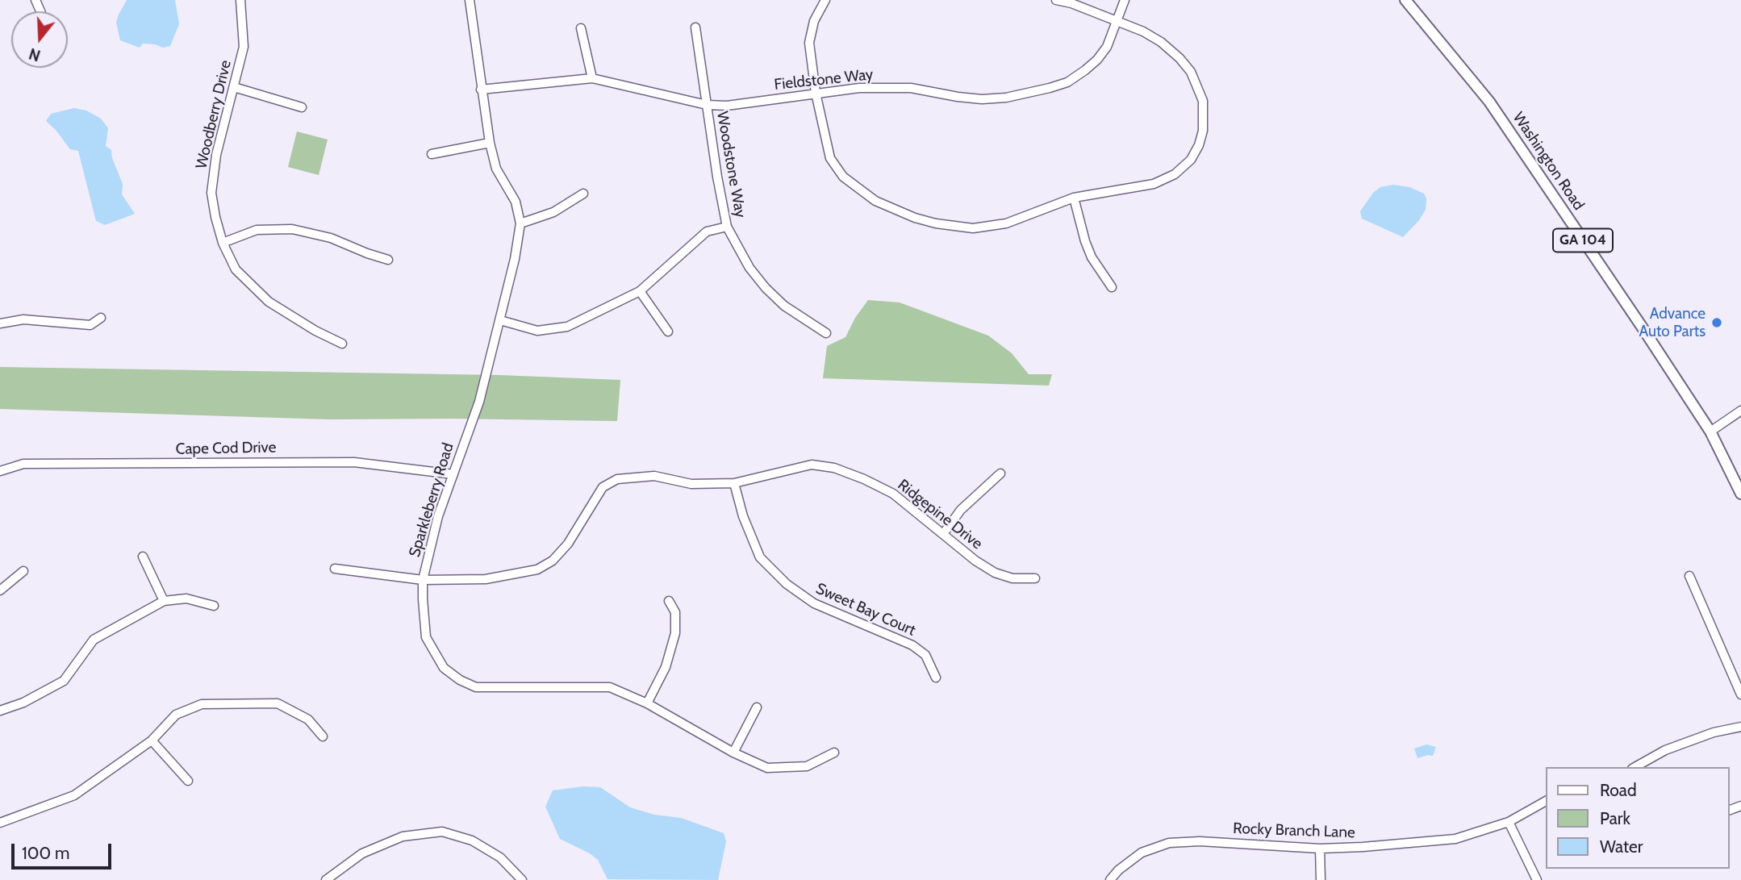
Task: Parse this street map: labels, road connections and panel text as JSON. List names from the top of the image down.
{
  "streets": {
    "main road": ["Washington Road", "GA 104"],
    "street": [
      "Fieldstone Way",
      "Woodberry Drive",
      "Woodstone Way",
      "Cape Cod Drive",
      "Sparkleberry Road",
      "Ridgepine Drive",
      "Sweet Bay Court",
      "Rocky Branch Lane"
    ]
  },
  "crossings": [
    ["Fieldstone Way", "Woodstone Way"],
    ["Fieldstone Way", "Sparkleberry Road"],
    ["Cape Cod Drive", "Sparkleberry Road"],
    ["Sparkleberry Road", "Ridgepine Drive"],
    ["Ridgepine Drive", "Sweet Bay Court"]
  ],
  "places": ["Advance Auto Parts"],
  "legend": ["Road", "Park", "Water"],
  "scale_bar": "100 m",
  "north": "bottom"
}
